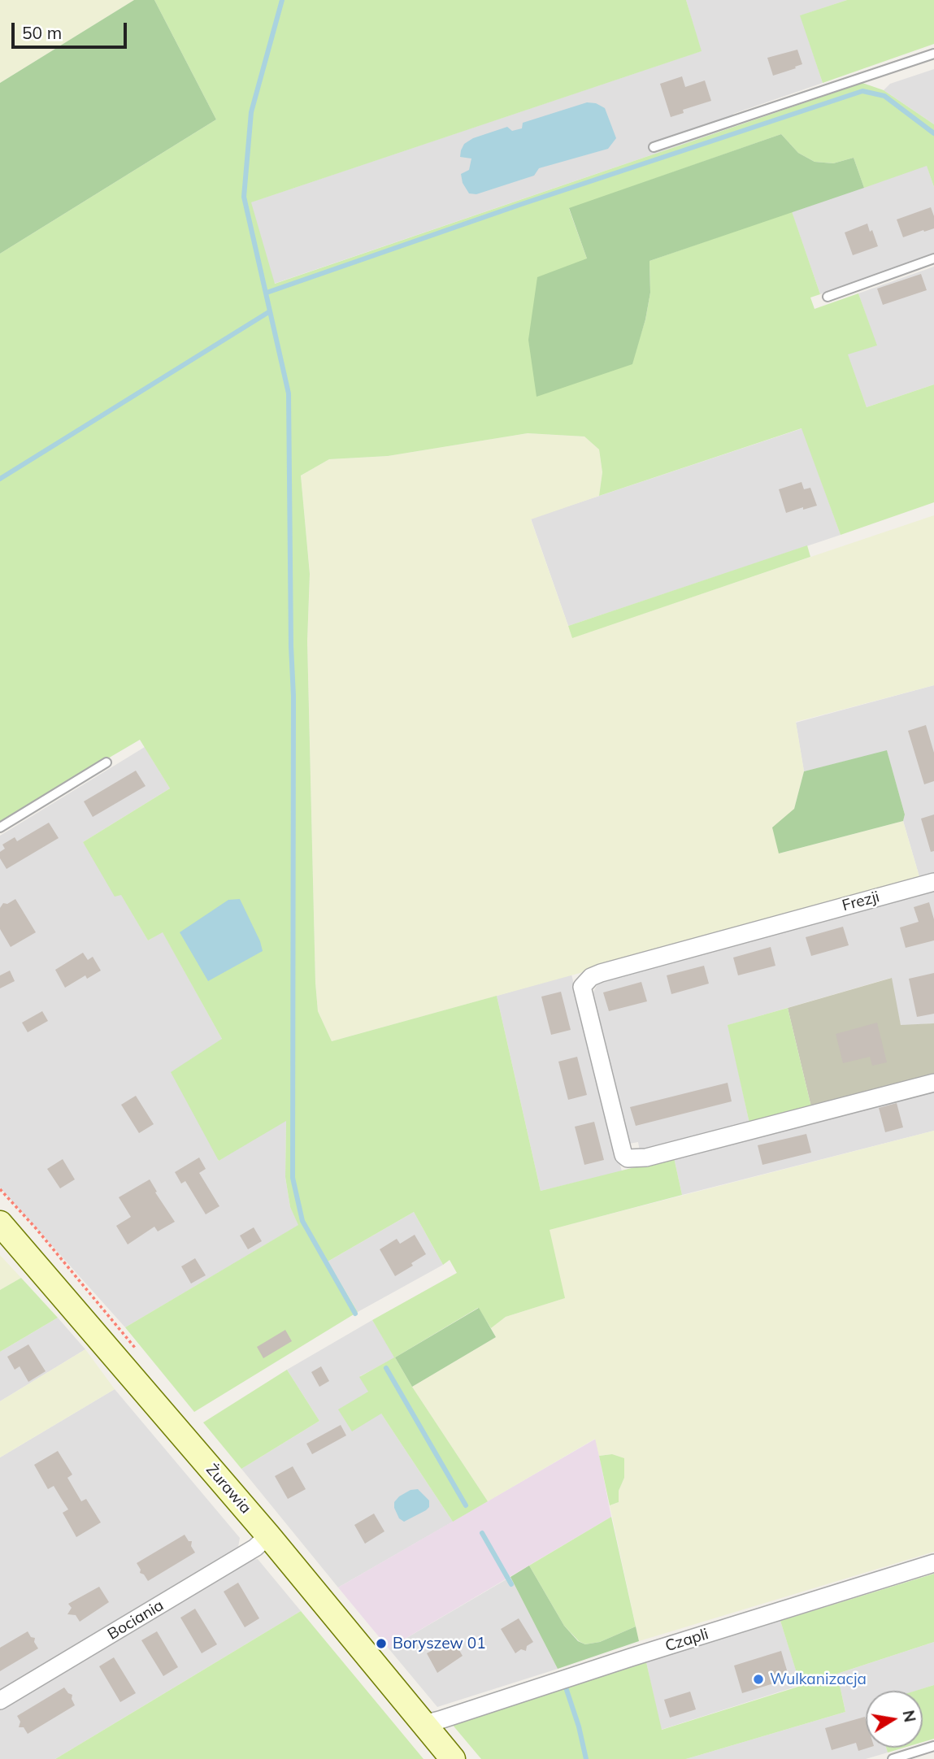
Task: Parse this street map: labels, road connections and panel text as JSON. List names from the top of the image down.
{
  "streets": {
    "main road": ["Żurawia"],
    "street": ["Frezji", "Bociania", "Czapli"]
  },
  "crossings": [
    ["Żurawia", "Bociania"],
    ["Żurawia", "Czapli"]
  ],
  "places": ["Boryszew 01", "Wulkanizacja"],
  "scale_bar": "50 m",
  "north": "right"
}
